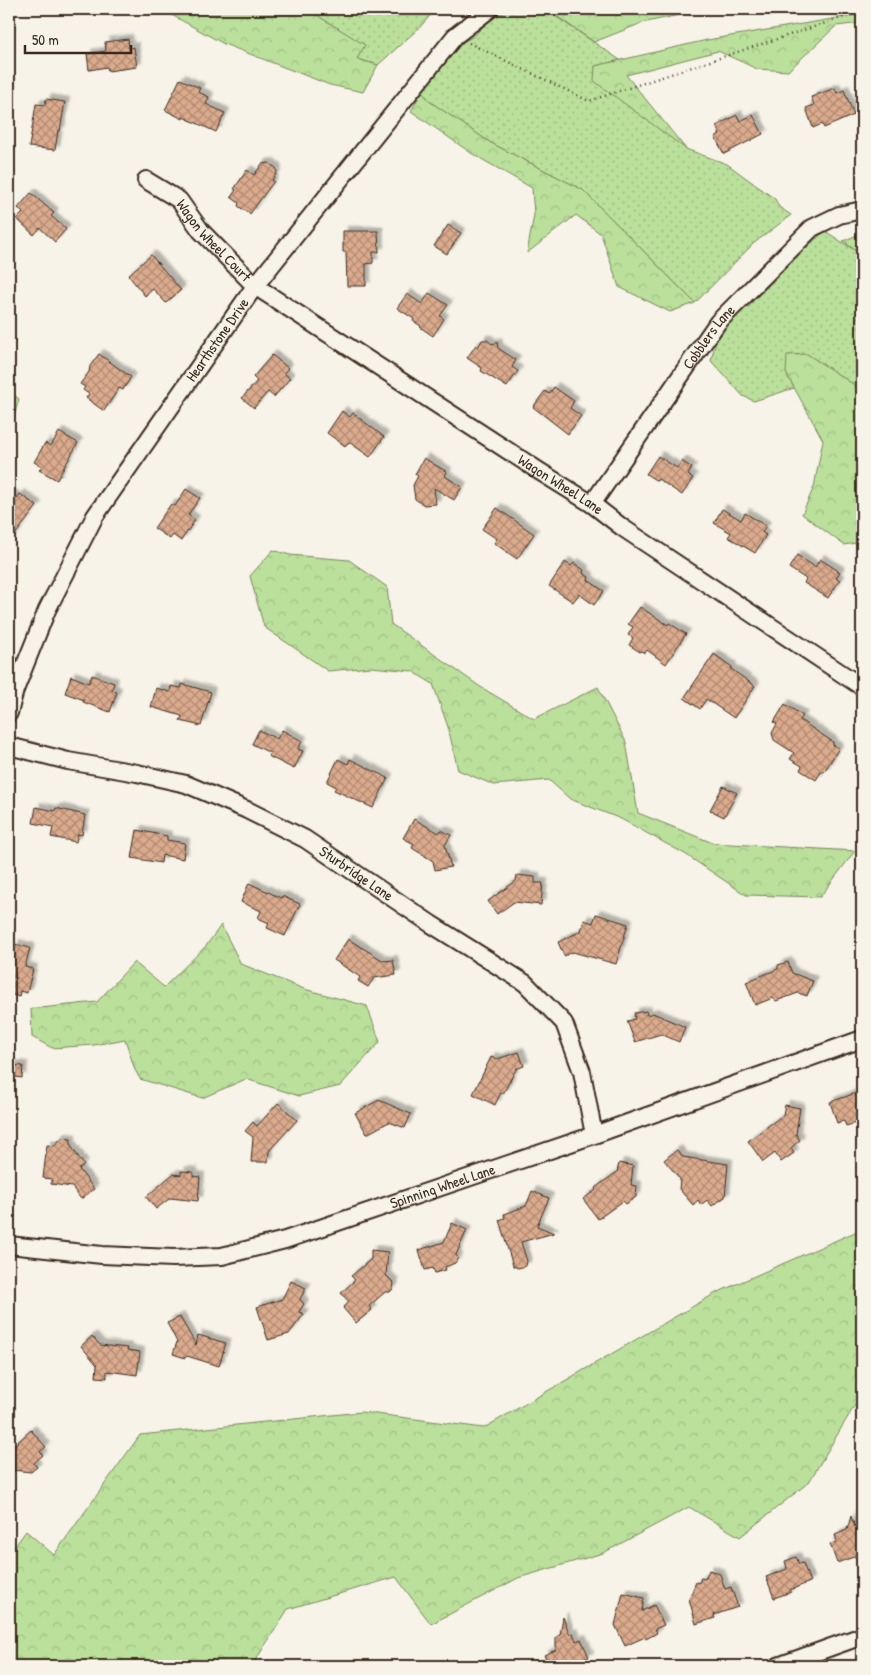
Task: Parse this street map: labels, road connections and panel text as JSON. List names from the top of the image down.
{
  "streets": {
    "street": [
      "Wagon Wheel Court",
      "Cobblers Lane",
      "Hearthstone Drive",
      "Wagon Wheel Lane",
      "Sturbridge Lane",
      "Spinning Wheel Lane"
    ]
  },
  "crossings": [
    ["Wagon Wheel Court", "Hearthstone Drive"],
    ["Wagon Wheel Court", "Wagon Wheel Lane"],
    ["Cobblers Lane", "Wagon Wheel Lane"],
    ["Hearthstone Drive", "Wagon Wheel Lane"],
    ["Sturbridge Lane", "Spinning Wheel Lane"]
  ],
  "scale_bar": "50 m"
}
